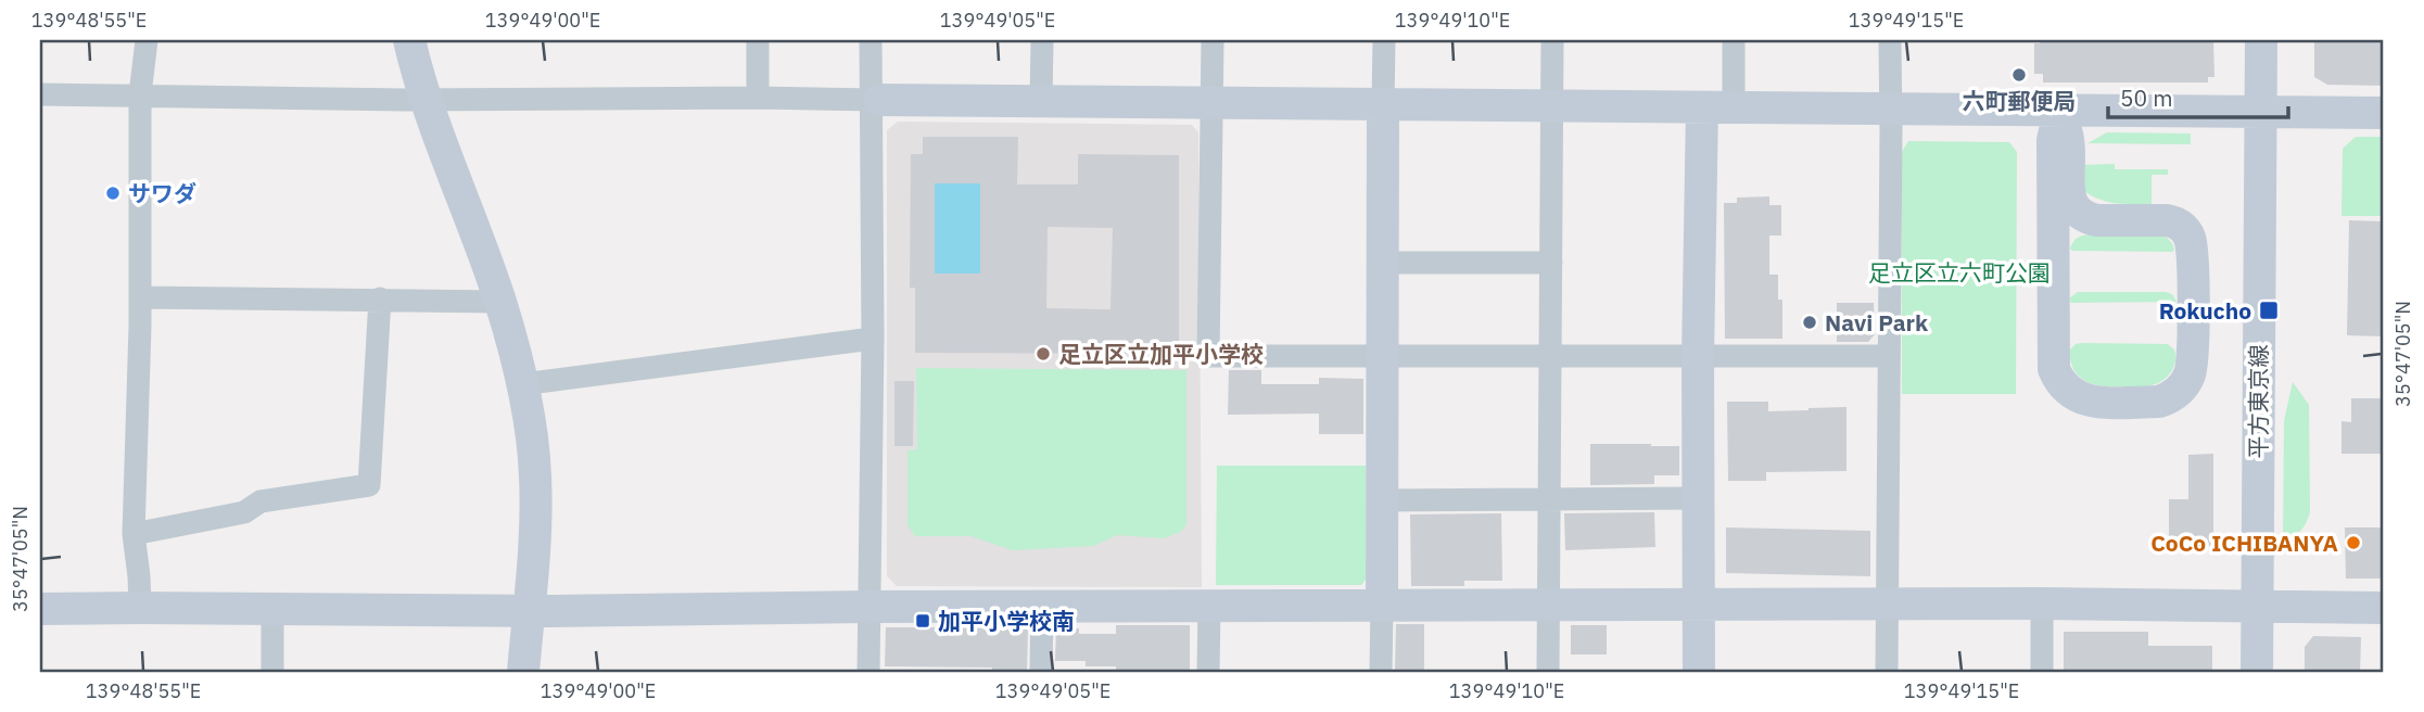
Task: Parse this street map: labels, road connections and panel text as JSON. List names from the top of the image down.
{
  "streets": {
    "street": ["平方東京線"]
  },
  "parks": ["足立区立六町公園"],
  "places": {
    "other": [
      "六町郵便局",
      "サワダ",
      "Navi Park",
      "足立区立加平小学校",
      "CoCo ICHIBANYA"
    ],
    "transit": ["Rokucho", "加平小学校南"]
  },
  "scale_bar": "50 m",
  "coordinates": [
    "139°48'55\"E",
    "139°49'00\"E",
    "139°49'05\"E",
    "139°49'10\"E",
    "139°49'15\"E",
    "35°47'05\"N"
  ]
}
